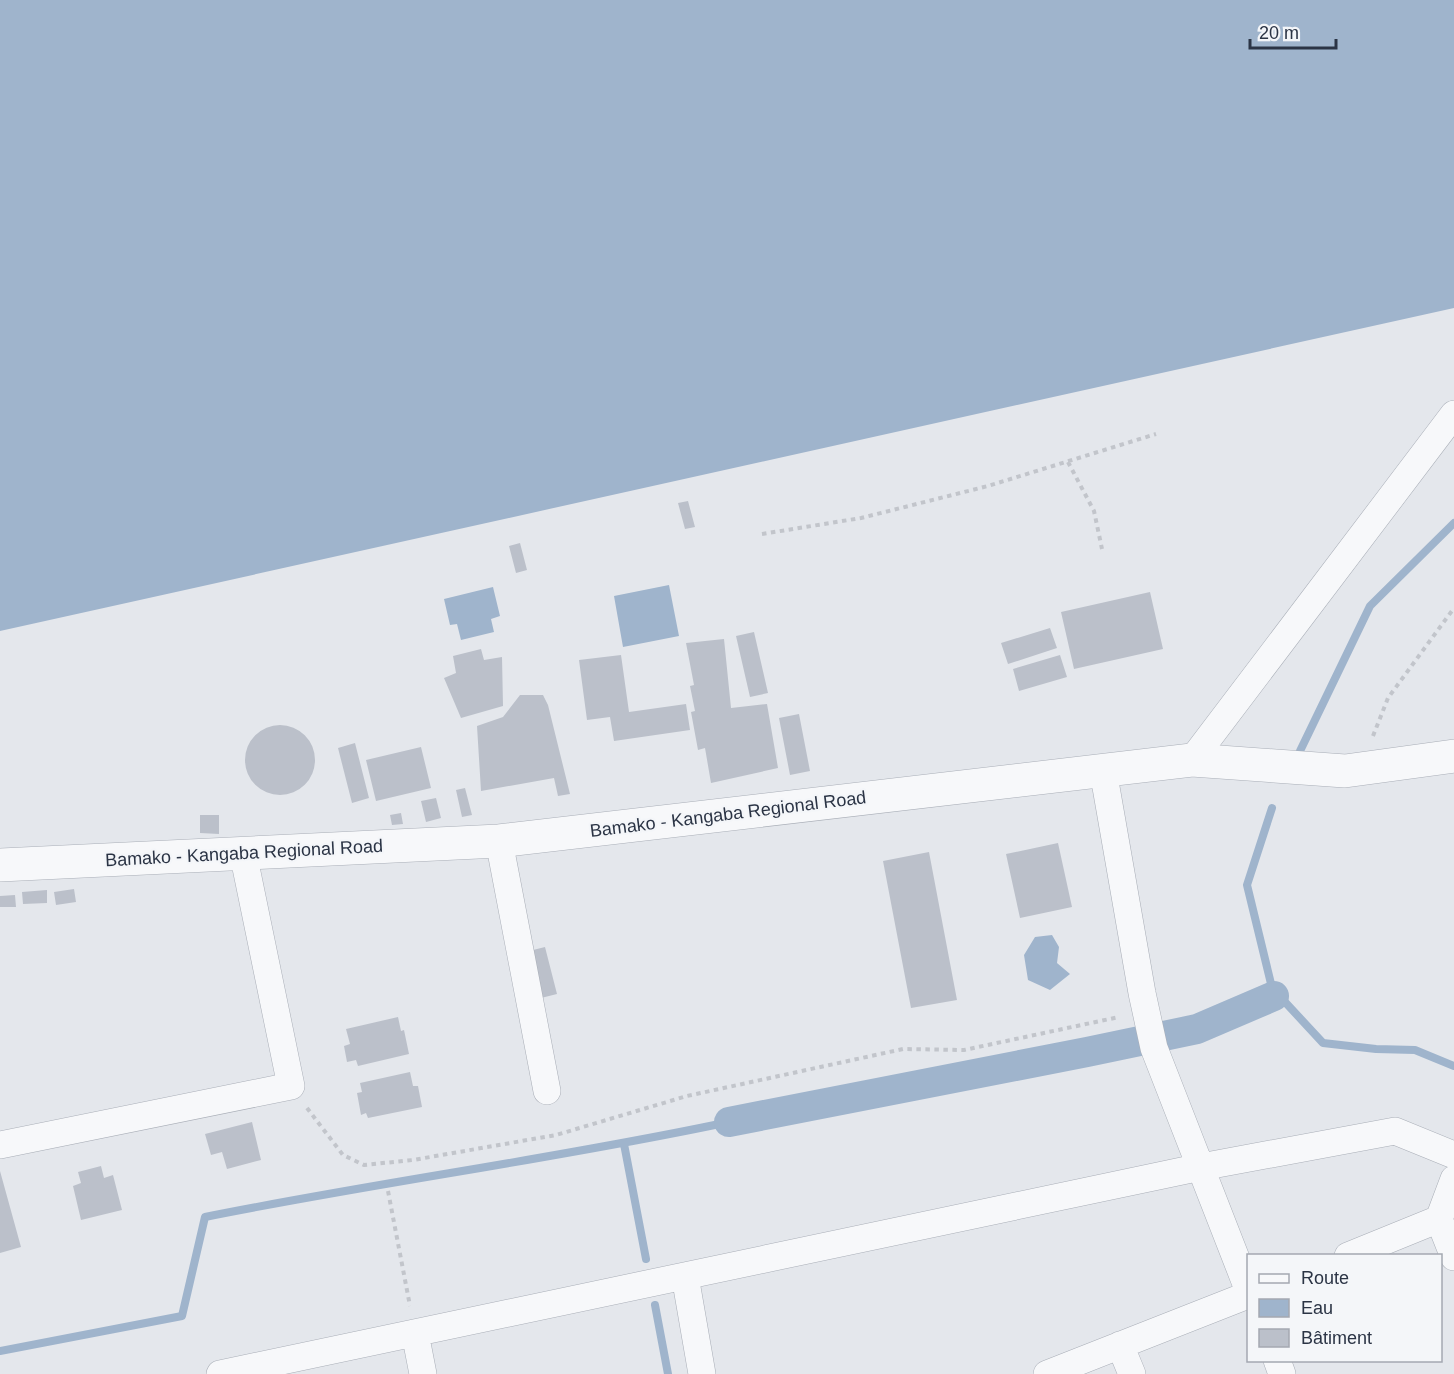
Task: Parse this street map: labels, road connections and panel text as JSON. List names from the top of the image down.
{
  "streets": {
    "street": ["Bamako - Kangaba Regional Road"]
  },
  "legend": ["Route", "Eau", "Bâtiment"],
  "scale_bar": "20 m"
}
